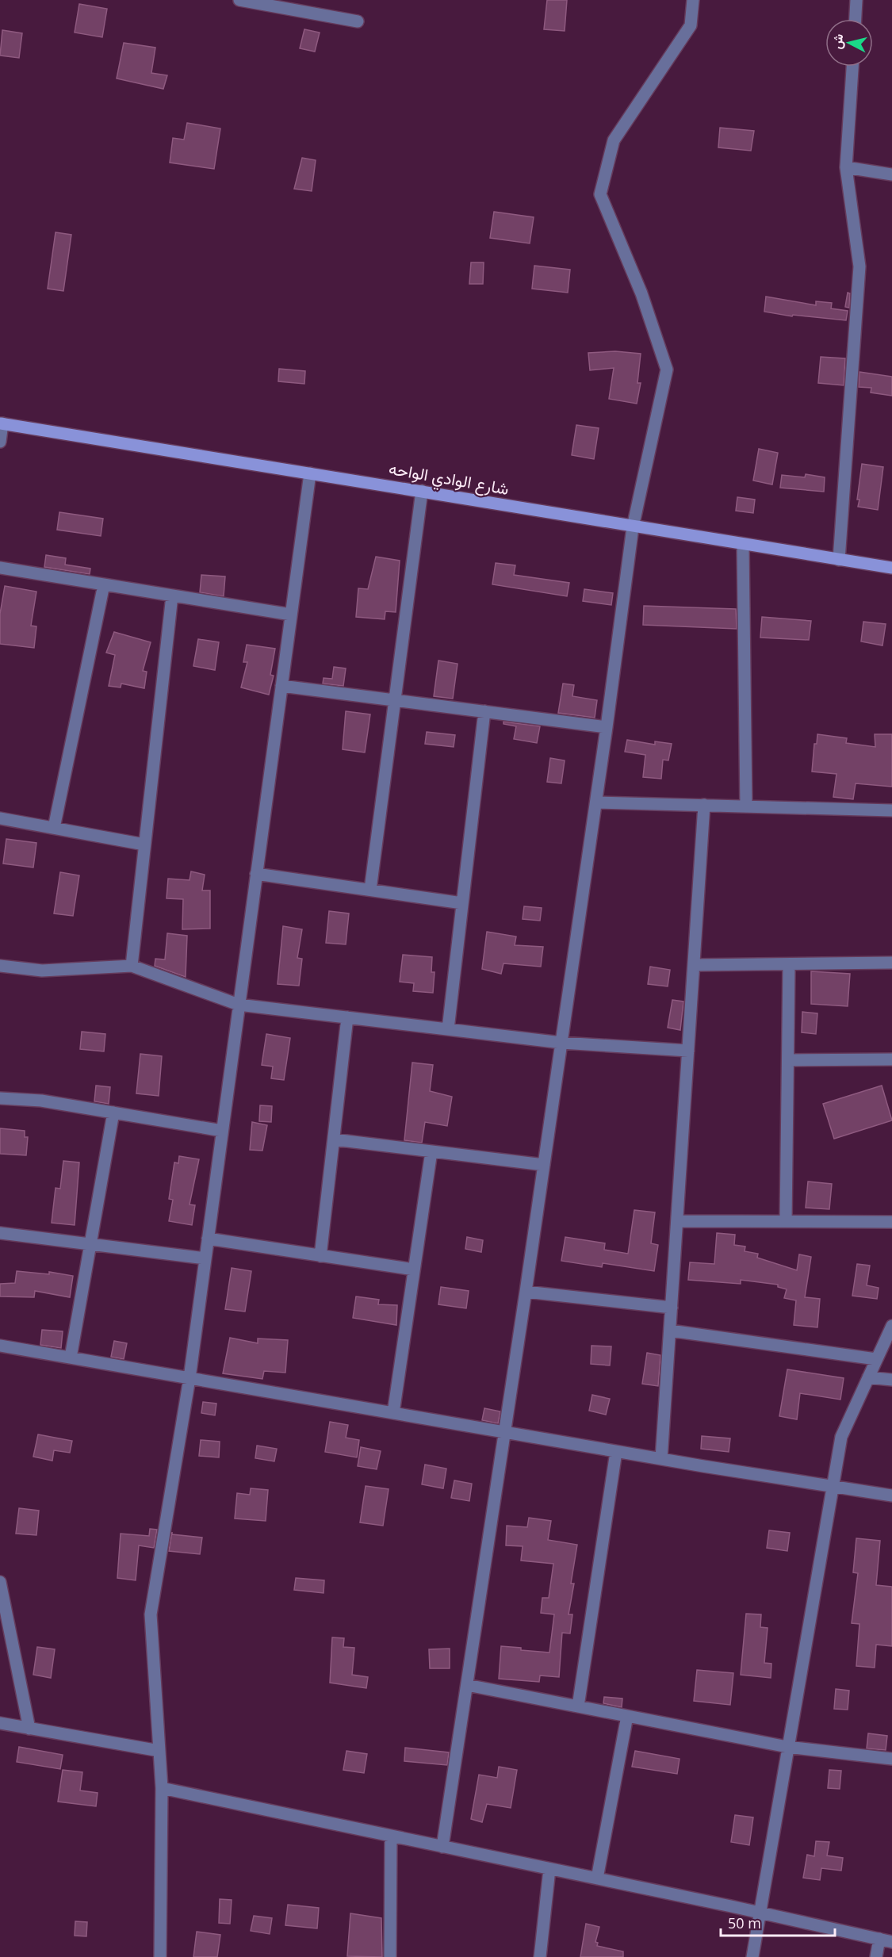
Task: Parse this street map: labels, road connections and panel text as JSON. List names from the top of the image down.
{
  "streets": {
    "main road": ["شارع الوادي الواحه"]
  },
  "scale_bar": "50 m",
  "north": "left"
}
